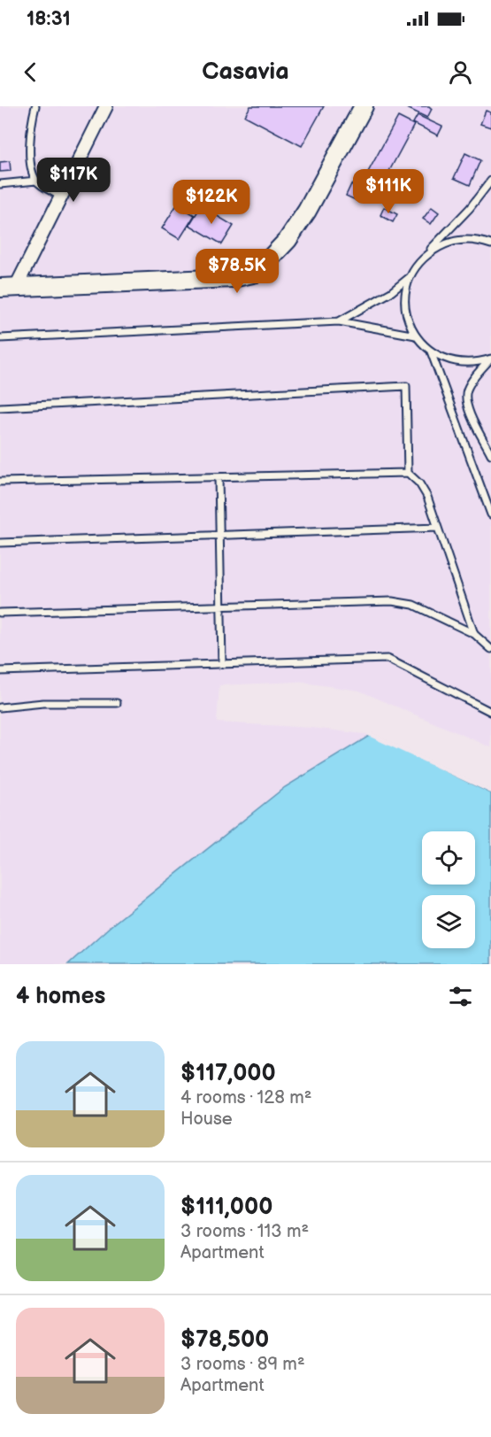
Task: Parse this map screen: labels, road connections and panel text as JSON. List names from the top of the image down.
{
  "page": {
    "status": "18:31",
    "header": "Casavia",
    "price": [
      "$117K",
      "$111K",
      "$122K",
      "$78.5K"
    ],
    "heading": "4 homes",
    "list": [
      {
        "name": "$117,000",
        "note": "4 rooms · 128 m² · House"
      },
      {
        "name": "$111,000",
        "note": "3 rooms · 113 m² · Apartment"
      },
      {
        "name": "$78,500",
        "note": "3 rooms · 89 m² · Apartment"
      }
    ]
  }
}
